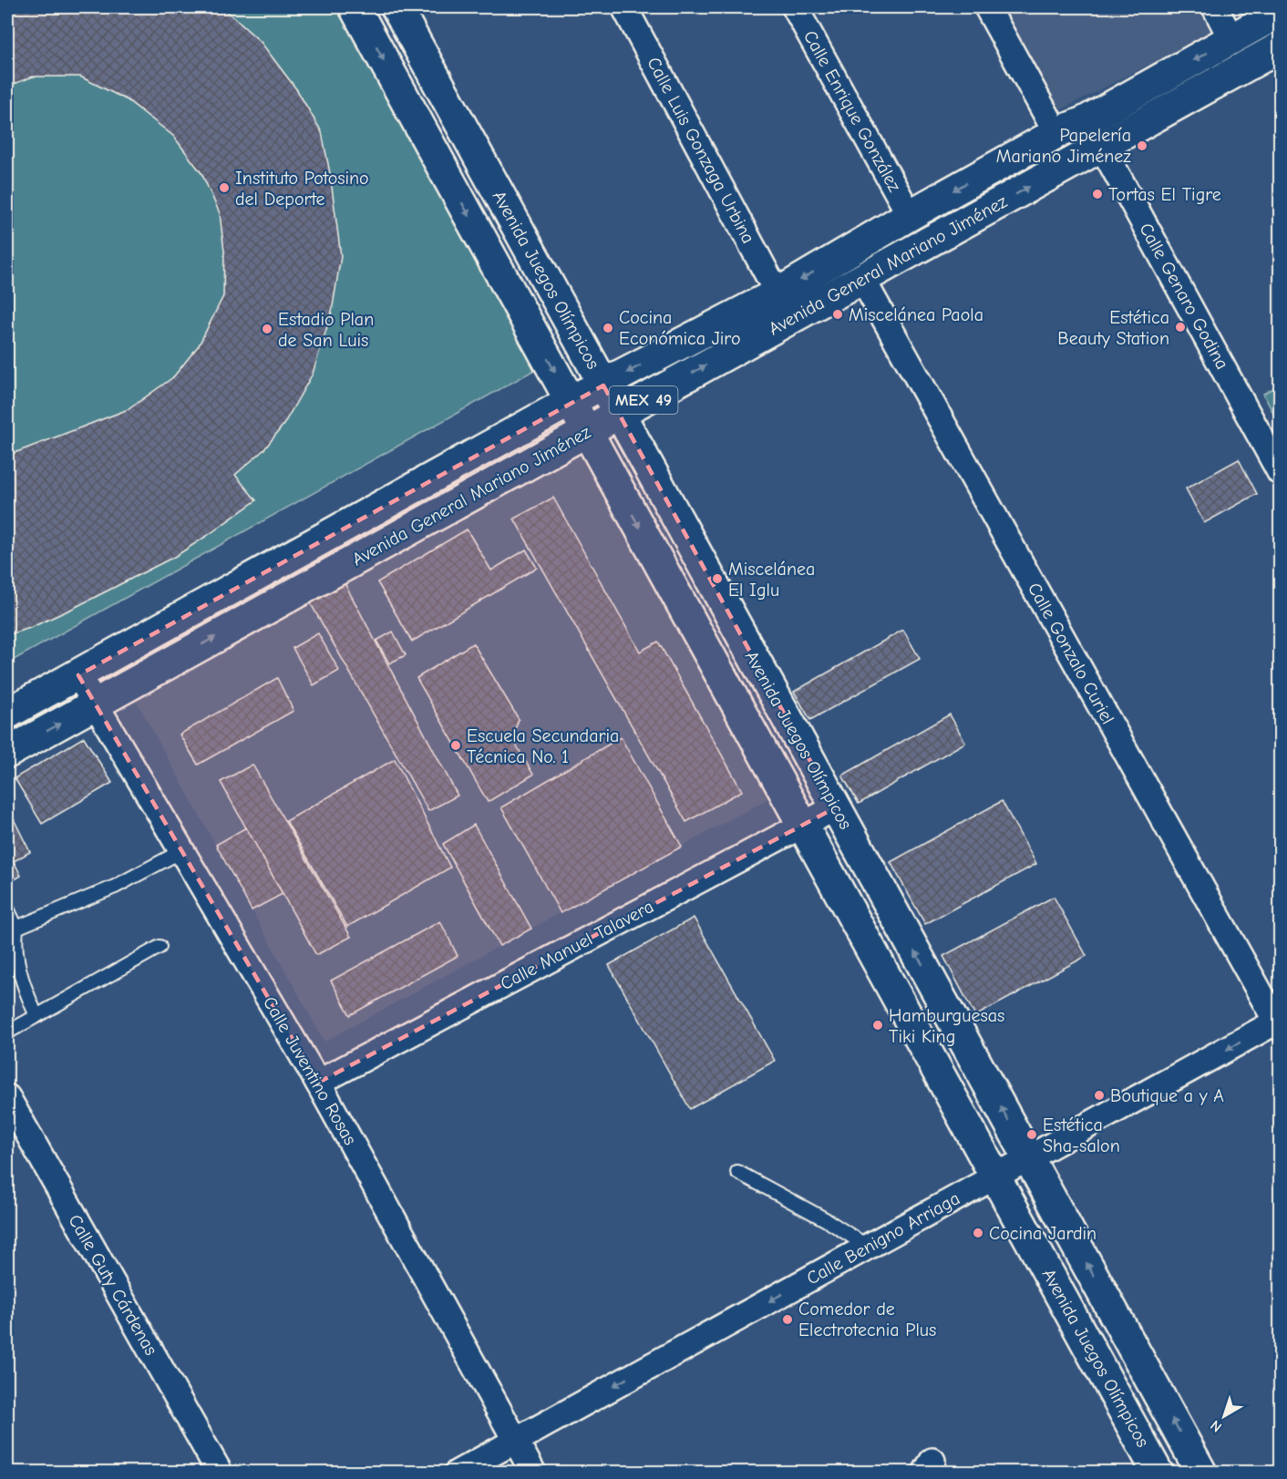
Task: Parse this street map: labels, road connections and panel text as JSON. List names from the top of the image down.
{
  "streets": {
    "street": [
      "Calle Enrique González",
      "Calle Luis Gonzaga Urbina",
      "Avenida General Mariano Jiménez",
      "Avenida Juegos Olímpicos",
      "Calle Genaro Godina",
      "MEX 49",
      "Calle Gonzalo Curiel",
      "Calle Manuel Talavera",
      "Calle Juventino Rosas",
      "Calle Benigno Arriaga",
      "Calle Guty Cárdenas"
    ]
  },
  "crossings": [
    ["Calle Enrique González", "Avenida General Mariano Jiménez"],
    ["Calle Luis Gonzaga Urbina", "Avenida General Mariano Jiménez"],
    ["Avenida General Mariano Jiménez", "Avenida Juegos Olímpicos"],
    ["Avenida General Mariano Jiménez", "Calle Genaro Godina"],
    ["Avenida General Mariano Jiménez", "Calle Gonzalo Curiel"],
    ["Avenida General Mariano Jiménez", "Calle Juventino Rosas"],
    ["Avenida Juegos Olímpicos", "Calle Manuel Talavera"],
    ["Avenida Juegos Olímpicos", "Calle Benigno Arriaga"],
    ["Calle Gonzalo Curiel", "Calle Benigno Arriaga"],
    ["Calle Manuel Talavera", "Calle Juventino Rosas"],
    ["Calle Juventino Rosas", "Calle Benigno Arriaga"]
  ],
  "one_way": ["Calle Benigno Arriaga"],
  "places": [
    "Papelería Mariano Jiménez",
    "Instituto Potosino del Deporte",
    "Tortas El Tigre",
    "Miscelánea Paola",
    "Estética Beauty Station",
    "Cocina Económica Jiro",
    "Estadio Plan de San Luis",
    "Miscelánea El Iglu",
    "Escuela Secundaria Técnica No. 1",
    "Hamburguesas Tiki King",
    "Boutique a y A",
    "Estética Sha-salon",
    "Cocina Jardin",
    "Comedor de Electrotecnia Plus"
  ],
  "north": "bottom left"
}
